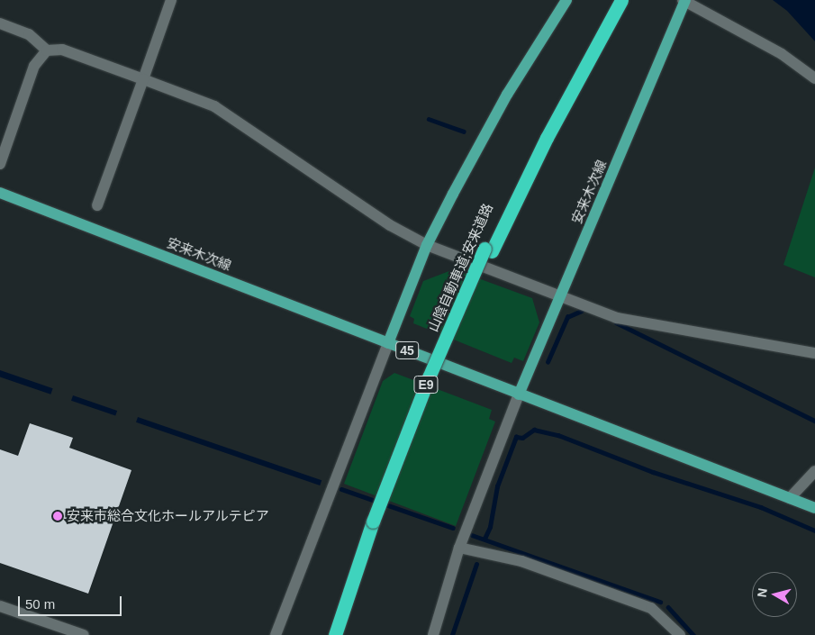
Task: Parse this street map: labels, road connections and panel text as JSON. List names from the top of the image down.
{
  "streets": {
    "highway": ["山陰自動車道;安来道路", "E9"],
    "main road": ["安来木次線", "45"]
  },
  "crossings": [
    ["安来木次線", "45"]
  ],
  "places": ["安来市総合文化ホールアルテピア"],
  "scale_bar": "50 m",
  "north": "left"
}
